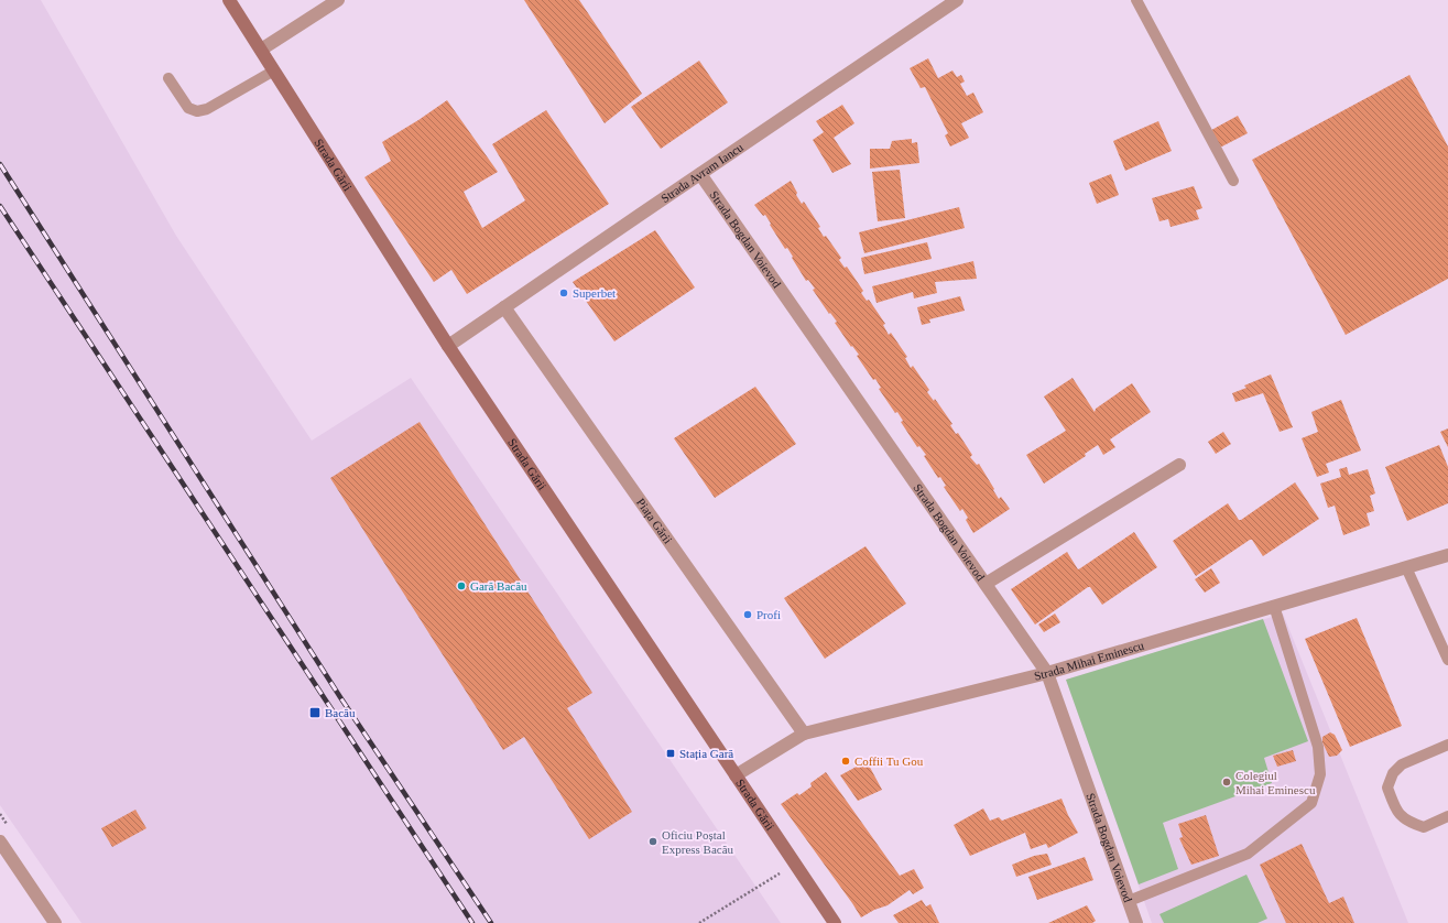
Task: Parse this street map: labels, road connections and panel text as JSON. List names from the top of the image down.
{
  "streets": {
    "main road": ["Strada Gării"],
    "street": [
      "Strada Avram Iancu",
      "Strada Bogdan Voievod",
      "Piața Gării",
      "Strada Mihai Eminescu"
    ]
  },
  "crossings": [
    ["Strada Gării", "Strada Avram Iancu"],
    ["Strada Gării", "Strada Mihai Eminescu"],
    ["Strada Avram Iancu", "Strada Bogdan Voievod"],
    ["Strada Avram Iancu", "Piața Gării"],
    ["Strada Bogdan Voievod", "Strada Mihai Eminescu"],
    ["Piața Gării", "Strada Mihai Eminescu"]
  ],
  "places": {
    "other": [
      "Superbet",
      "Gară Bacău",
      "Profi",
      "Coffii Tu Gou",
      "Colegiul Mihai Eminescu",
      "Oficiu Poștal Express Bacău"
    ],
    "transit": ["Bacău", "Stația Gară"]
  }
}
